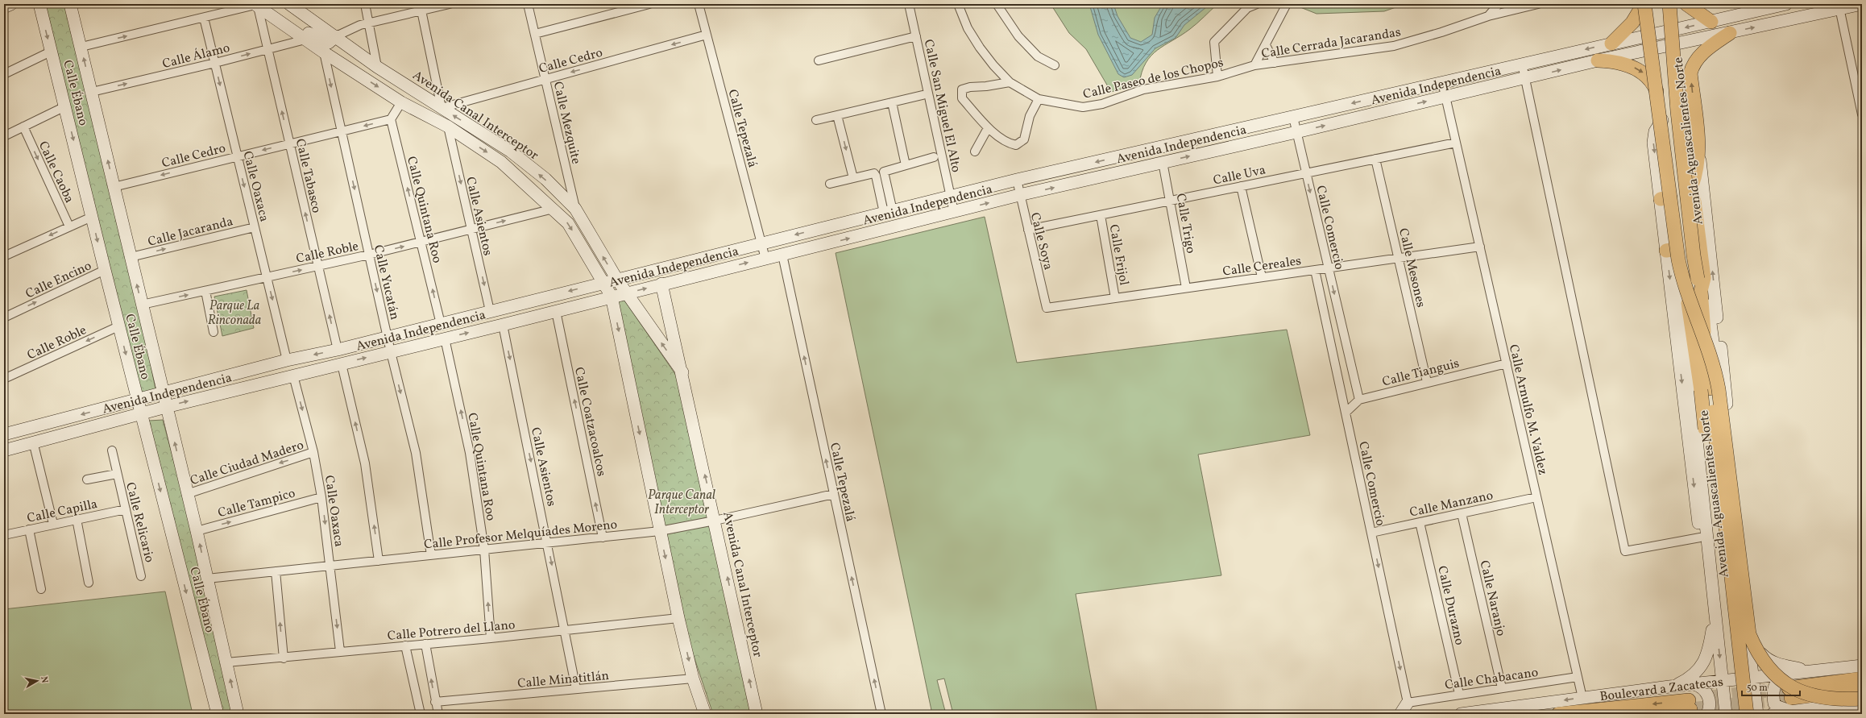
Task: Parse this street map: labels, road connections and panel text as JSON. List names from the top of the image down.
{
  "streets": {
    "main road": [
      "Avenida Independencia",
      "Calle Ébano",
      "Avenida Canal Interceptor",
      "Avenida Aguascalientes Norte",
      "Boulevard a Zacatecas"
    ],
    "street": [
      "Calle Cerrada Jacarandas",
      "Calle Álamo",
      "Calle Cedro",
      "Calle Paseo de los Chopos",
      "Calle San Miguel El Alto",
      "Calle Mezquite",
      "Calle Tepezalá",
      "Calle Caoba",
      "Calle Uva",
      "Calle Tabasco",
      "Calle Oaxaca",
      "Calle Quintana Roo",
      "Calle Asientos",
      "Calle Trigo",
      "Calle Comercio",
      "Calle Jacaranda",
      "Calle Soya",
      "Calle Roble",
      "Calle Frijol",
      "Calle Cereales",
      "Calle Mesones",
      "Calle Encino",
      "Calle Yucatán",
      "Calle Tianguis",
      "Calle Arnulfo M. Valdez",
      "Calle Coatzacoalcos",
      "Calle Ciudad Madero",
      "Calle Tampico",
      "Calle Manzano",
      "Calle Capilla",
      "Calle Relicario",
      "Calle Profesor Melquíades Moreno",
      "Calle Naranjo",
      "Calle Durazno",
      "Calle Potrero del Llano",
      "Calle Chabacano",
      "Calle Minatitlán"
    ]
  },
  "crossings": [
    ["Calle Cerrada Jacarandas", "Calle Paseo de los Chopos"],
    ["Calle Álamo", "Calle Ébano"],
    ["Calle Álamo", "Avenida Canal Interceptor"],
    ["Calle Álamo", "Calle Tabasco"],
    ["Calle Álamo", "Calle Oaxaca"],
    ["Calle Cedro", "Calle Ébano"],
    ["Calle Cedro", "Avenida Canal Interceptor"],
    ["Calle Cedro", "Calle Mezquite"],
    ["Calle Cedro", "Calle Tepezalá"],
    ["Calle Cedro", "Calle Tabasco"],
    ["Calle Cedro", "Calle Oaxaca"],
    ["Calle Cedro", "Calle Quintana Roo"],
    ["Calle Cedro", "Calle Yucatán"],
    ["Avenida Independencia", "Calle Ébano"],
    ["Avenida Independencia", "Calle San Miguel El Alto"],
    ["Avenida Independencia", "Avenida Canal Interceptor"],
    ["Avenida Independencia", "Calle Tepezalá"],
    ["Avenida Independencia", "Avenida Aguascalientes Norte"],
    ["Avenida Independencia", "Calle Tabasco"],
    ["Avenida Independencia", "Calle Oaxaca"],
    ["Avenida Independencia", "Calle Quintana Roo"],
    ["Avenida Independencia", "Calle Asientos"],
    ["Avenida Independencia", "Calle Trigo"],
    ["Avenida Independencia", "Calle Comercio"],
    ["Avenida Independencia", "Calle Soya"],
    ["Avenida Independencia", "Calle Yucatán"],
    ["Avenida Independencia", "Calle Arnulfo M. Valdez"],
    ["Avenida Independencia", "Calle Coatzacoalcos"],
    ["Calle Ébano", "Calle Jacaranda"],
    ["Calle Ébano", "Calle Roble"],
    ["Calle Ébano", "Calle Encino"],
    ["Calle Ébano", "Calle Ciudad Madero"],
    ["Calle Ébano", "Calle Tampico"],
    ["Calle Ébano", "Calle Profesor Melquíades Moreno"],
    ["Calle Ébano", "Calle Potrero del Llano"],
    ["Avenida Canal Interceptor", "Calle Mezquite"],
    ["Avenida Canal Interceptor", "Calle Tabasco"],
    ["Avenida Canal Interceptor", "Calle Asientos"],
    ["Avenida Canal Interceptor", "Calle Roble"],
    ["Avenida Canal Interceptor", "Calle Yucatán"],
    ["Avenida Canal Interceptor", "Calle Profesor Melquíades Moreno"],
    ["Avenida Canal Interceptor", "Calle Potrero del Llano"],
    ["Avenida Canal Interceptor", "Calle Minatitlán"],
    ["Calle Tepezalá", "Calle Profesor Melquíades Moreno"],
    ["Avenida Aguascalientes Norte", "Boulevard a Zacatecas"],
    ["Calle Uva", "Calle Trigo"],
    ["Calle Uva", "Calle Comercio"],
    ["Calle Uva", "Calle Soya"],
    ["Calle Uva", "Calle Frijol"],
    ["Calle Uva", "Calle Mesones"],
    ["Calle Uva", "Calle Arnulfo M. Valdez"],
    ["Calle Tabasco", "Calle Roble"],
    ["Calle Oaxaca", "Calle Jacaranda"],
    ["Calle Oaxaca", "Calle Roble"],
    ["Calle Oaxaca", "Calle Ciudad Madero"],
    ["Calle Oaxaca", "Calle Tampico"],
    ["Calle Oaxaca", "Calle Profesor Melquíades Moreno"],
    ["Calle Oaxaca", "Calle Potrero del Llano"],
    ["Calle Quintana Roo", "Calle Roble"],
    ["Calle Quintana Roo", "Calle Profesor Melquíades Moreno"],
    ["Calle Quintana Roo", "Calle Potrero del Llano"],
    ["Calle Asientos", "Calle Roble"],
    ["Calle Asientos", "Calle Profesor Melquíades Moreno"],
    ["Calle Asientos", "Calle Potrero del Llano"],
    ["Calle Asientos", "Calle Minatitlán"],
    ["Calle Trigo", "Calle Cereales"],
    ["Calle Comercio", "Calle Cereales"],
    ["Calle Comercio", "Calle Tianguis"],
    ["Calle Comercio", "Calle Manzano"],
    ["Calle Comercio", "Calle Chabacano"],
    ["Calle Soya", "Calle Cereales"],
    ["Calle Roble", "Calle Yucatán"],
    ["Calle Frijol", "Calle Cereales"],
    ["Calle Cereales", "Calle Mesones"],
    ["Calle Cereales", "Calle Arnulfo M. Valdez"],
    ["Calle Mesones", "Calle Tianguis"],
    ["Calle Yucatán", "Calle Profesor Melquíades Moreno"],
    ["Calle Tianguis", "Calle Arnulfo M. Valdez"],
    ["Calle Arnulfo M. Valdez", "Calle Manzano"],
    ["Calle Arnulfo M. Valdez", "Calle Chabacano"],
    ["Calle Arnulfo M. Valdez", "Boulevard a Zacatecas"],
    ["Calle Coatzacoalcos", "Calle Profesor Melquíades Moreno"],
    ["Calle Manzano", "Calle Naranjo"],
    ["Calle Manzano", "Calle Durazno"],
    ["Calle Capilla", "Calle Relicario"],
    ["Calle Naranjo", "Calle Chabacano"],
    ["Calle Durazno", "Calle Chabacano"]
  ],
  "one_way": [
    "Calle Cedro",
    "Calle Tepezalá",
    "Calle Caoba",
    "Calle Tabasco",
    "Calle Quintana Roo",
    "Calle Asientos",
    "Calle Jacaranda",
    "Calle Coatzacoalcos",
    "Calle Ciudad Madero",
    "Calle Tampico"
  ],
  "parks": ["Parque La Rinconada", "Parque Canal Interceptor"],
  "scale_bar": "50 m",
  "north": "right"
}
